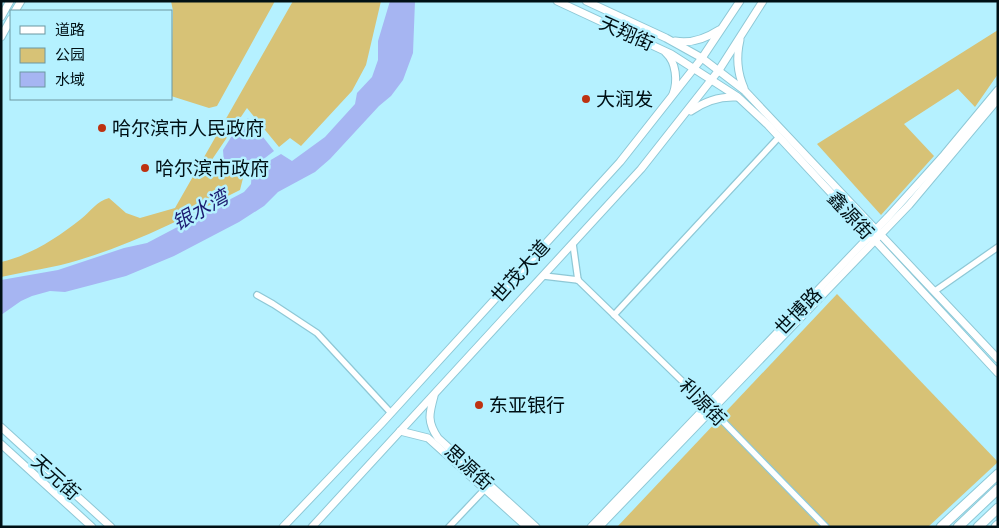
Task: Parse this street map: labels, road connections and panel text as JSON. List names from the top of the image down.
{
  "streets": {
    "main road": [
      "天翔街",
      "鑫源街",
      "世茂大道",
      "世博路",
      "思源街",
      "天元街"
    ],
    "street": ["利源街"]
  },
  "crossings": [
    ["天翔街", "鑫源街"],
    ["天翔街", "世茂大道"],
    ["鑫源街", "世茂大道"],
    ["鑫源街", "世博路"],
    ["世茂大道", "思源街"],
    ["世博路", "利源街"]
  ],
  "water": ["银水湾"],
  "places": [
    "大润发",
    "哈尔滨市人民政府",
    "哈尔滨市政府",
    "东亚银行"
  ],
  "legend": ["道路", "公园", "水域"]
}
